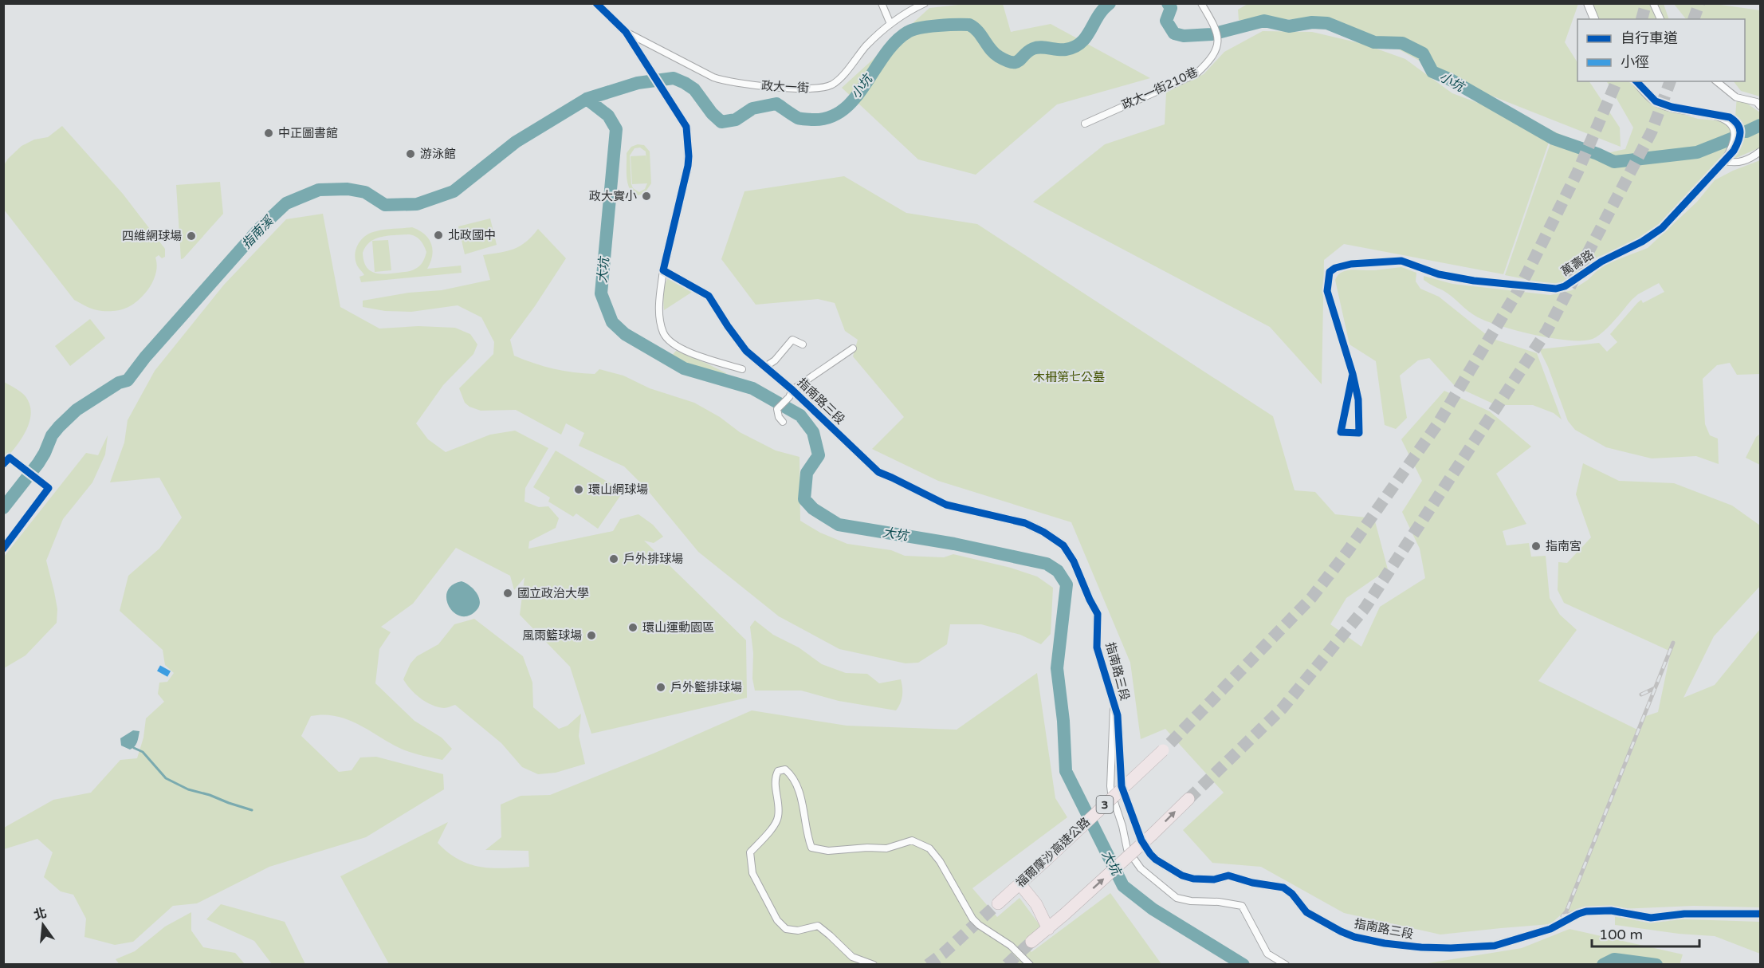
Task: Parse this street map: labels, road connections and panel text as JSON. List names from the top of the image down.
{
  "streets": {
    "highway": ["3", "福爾摩沙高速公路"],
    "street": [
      "政大一街",
      "政大一街210巷",
      "萬壽路",
      "指南路三段"
    ]
  },
  "water": ["小坑", "指南溪", "大坑"],
  "parks": ["木柵第七公墓"],
  "places": [
    "中正圖書館",
    "游泳館",
    "政大實小",
    "北政國中",
    "四維網球場",
    "環山網球場",
    "指南宮",
    "戶外排球場",
    "國立政治大學",
    "環山運動園區",
    "風雨籃球場",
    "戶外籃排球場"
  ],
  "legend": ["自行車道", "小徑"],
  "scale_bar": "100 m",
  "north": "top"
}
